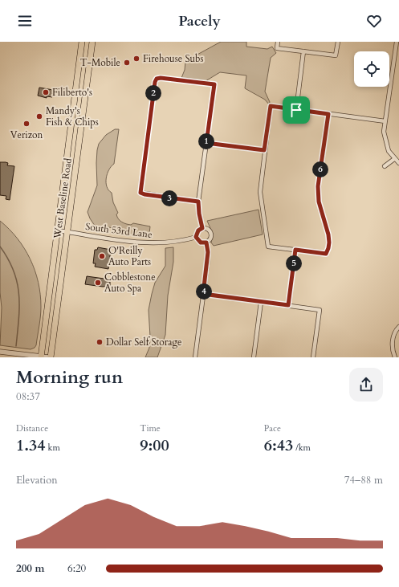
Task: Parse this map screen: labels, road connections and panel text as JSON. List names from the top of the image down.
{
  "streets": {
    "main road": ["West Baseline Road"],
    "street": ["South 53rd Lane"]
  },
  "crossings": [
    ["West Baseline Road", "South 53rd Lane"]
  ],
  "places": [
    "Firehouse Subs",
    "T-Mobile",
    "Filiberto's",
    "Mandy's Fish & Chips",
    "Verizon",
    "O'Reilly Auto Parts",
    "Cobblestone Auto Spa",
    "Dollar Self Storage"
  ],
  "page": {
    "header": "Pacely",
    "pins": [
      "2",
      "1",
      "6",
      "3",
      "5",
      "4"
    ],
    "heading": ["Morning run", "08:37"],
    "stats": [
      ["Distance", "1.34 km"],
      ["Time", "9:00"],
      ["Pace", "6:43 /km"]
    ],
    "chart": ["Elevation", "74–88 m"],
    "list": [
      {
        "name": "200 m",
        "note": "6:20"
      }
    ]
  }
}
